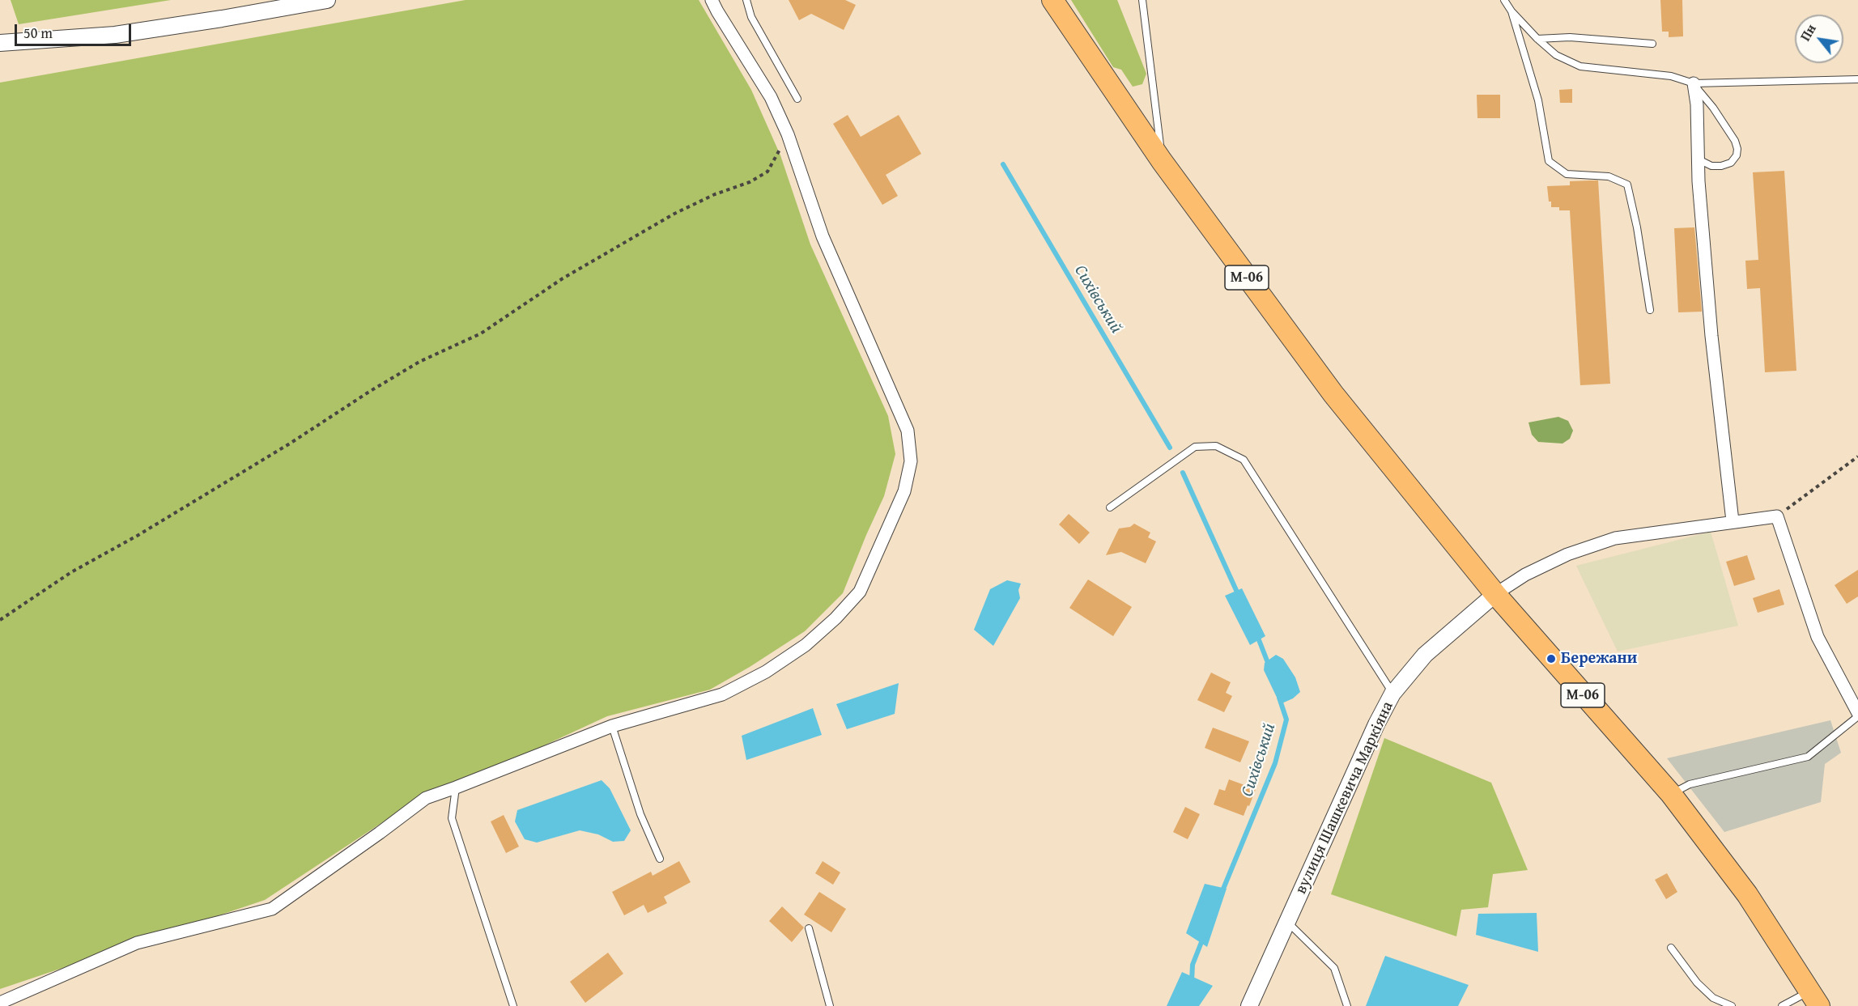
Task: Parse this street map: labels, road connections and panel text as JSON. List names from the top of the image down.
{
  "streets": {
    "highway": ["М-06"],
    "street": ["вулиця Шашкевича Маркіяна"]
  },
  "crossings": [
    ["М-06", "вулиця Шашкевича Маркіяна"]
  ],
  "water": ["Сихівський"],
  "places": ["Бережани"],
  "scale_bar": "50 m",
  "north": "top left"
}
